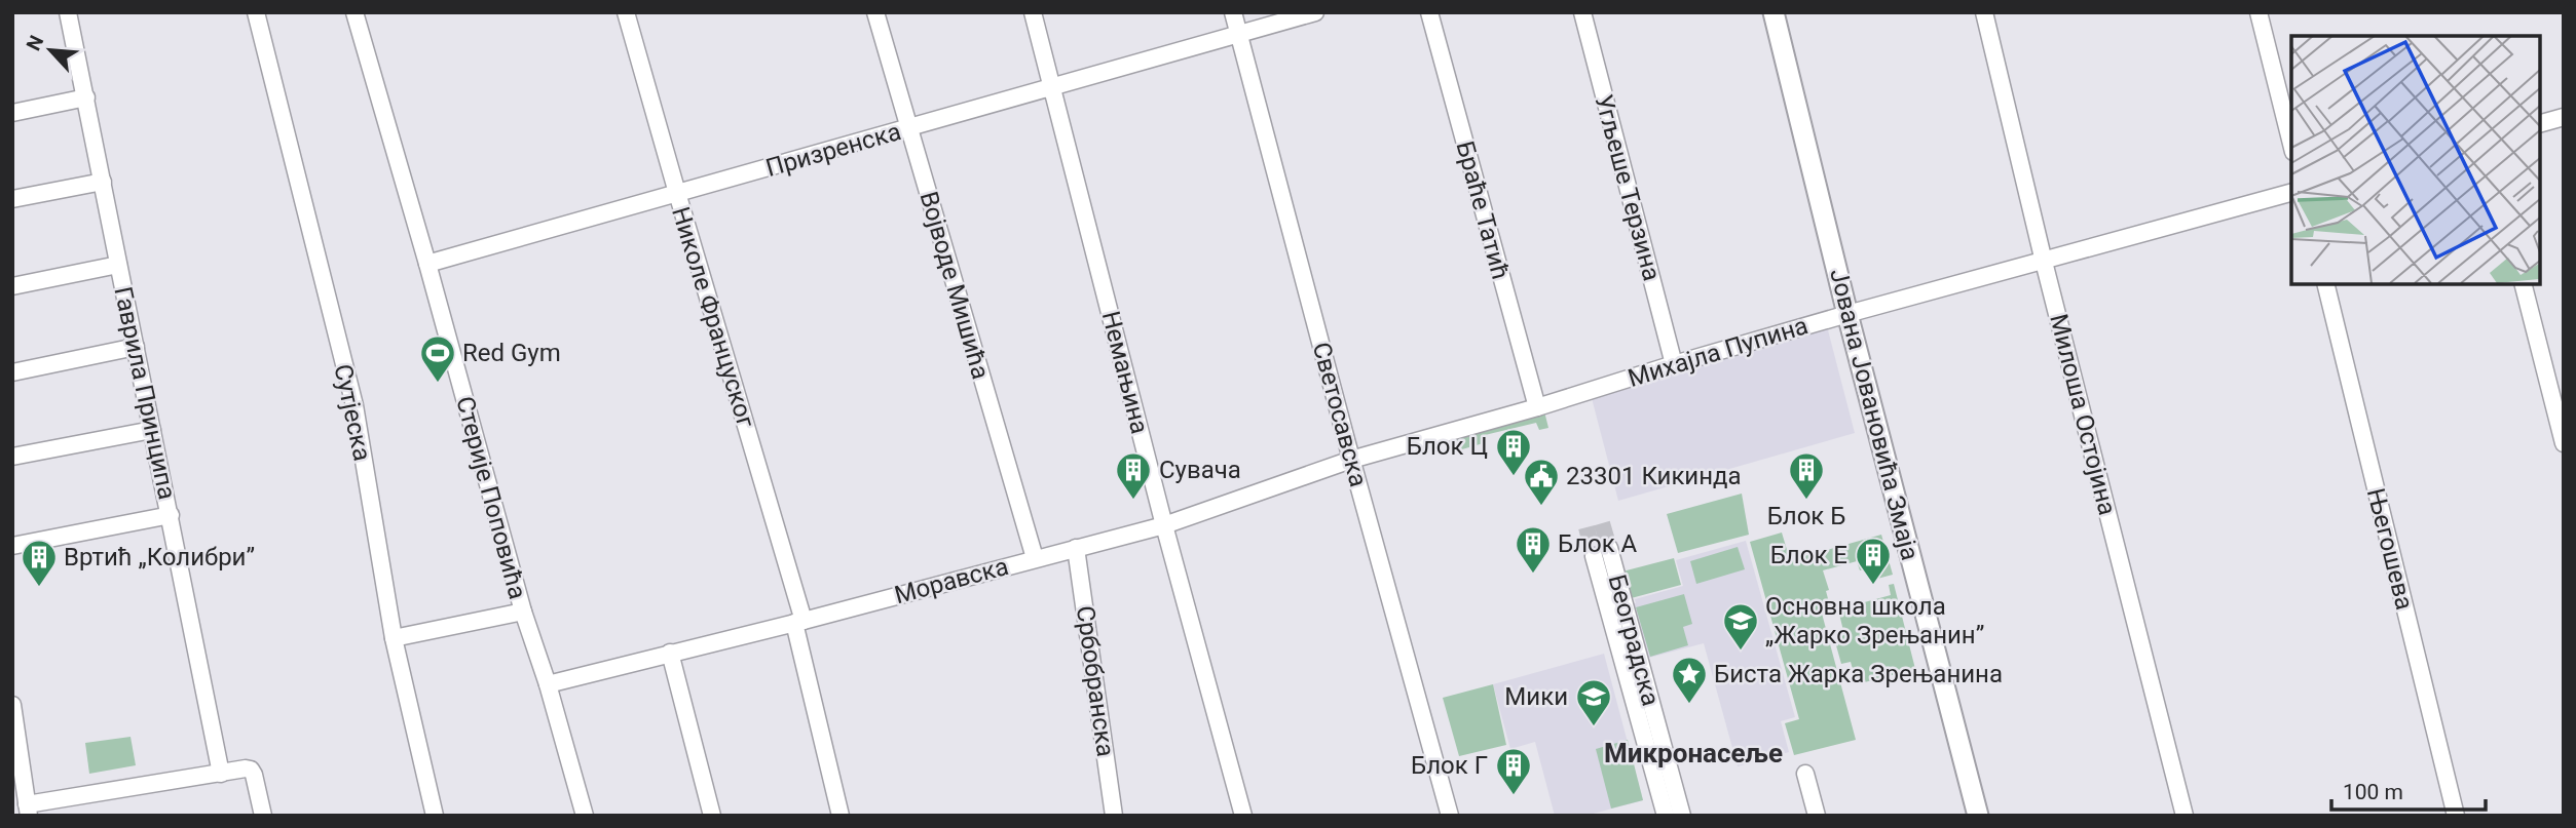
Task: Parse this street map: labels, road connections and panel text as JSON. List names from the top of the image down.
{
  "streets": {
    "main road": ["Јована Јовановића Змаја"],
    "street": [
      "Призренска",
      "Угљеше Терзина",
      "Браће Татић",
      "Војводе Мишића",
      "Николе Француског",
      "Михајла Пупина",
      "Немањина",
      "Гаврила Принципа",
      "Сутјеска",
      "Светосавска",
      "Милоша Остојина",
      "Стерије Поповића",
      "Његошева",
      "Моравска",
      "Београдска",
      "Србобранска"
    ]
  },
  "crossings": [
    ["Призренска", "Војводе Мишића"],
    ["Призренска", "Николе Француског"],
    ["Призренска", "Немањина"],
    ["Призренска", "Светосавска"],
    ["Призренска", "Стерије Поповића"],
    ["Угљеше Терзина", "Михајла Пупина"],
    ["Браће Татић", "Михајла Пупина"],
    ["Војводе Мишића", "Моравска"],
    ["Николе Француског", "Моравска"],
    ["Михајла Пупина", "Светосавска"],
    ["Михајла Пупина", "Јована Јовановића Змаја"],
    ["Михајла Пупина", "Милоша Остојина"],
    ["Михајла Пупина", "Моравска"],
    ["Немањина", "Моравска"],
    ["Светосавска", "Моравска"],
    ["Стерије Поповића", "Моравска"],
    ["Моравска", "Србобранска"]
  ],
  "districts": ["Микронасеље"],
  "places": {
    "sports": ["Red Gym"],
    "building": [
      "Блок Ц",
      "Сувача",
      "Блок Б",
      "Блок А",
      "Блок Е",
      "Вртић „Колибри”",
      "Блок Г"
    ],
    "public building": ["23301 Кикинда"],
    "school or university": ["Основна школа „Жарко Зрењанин”", "Мики"],
    "place": ["Биста Жарка Зрењанина"]
  },
  "scale_bar": "100 m",
  "north": "top left"
}
